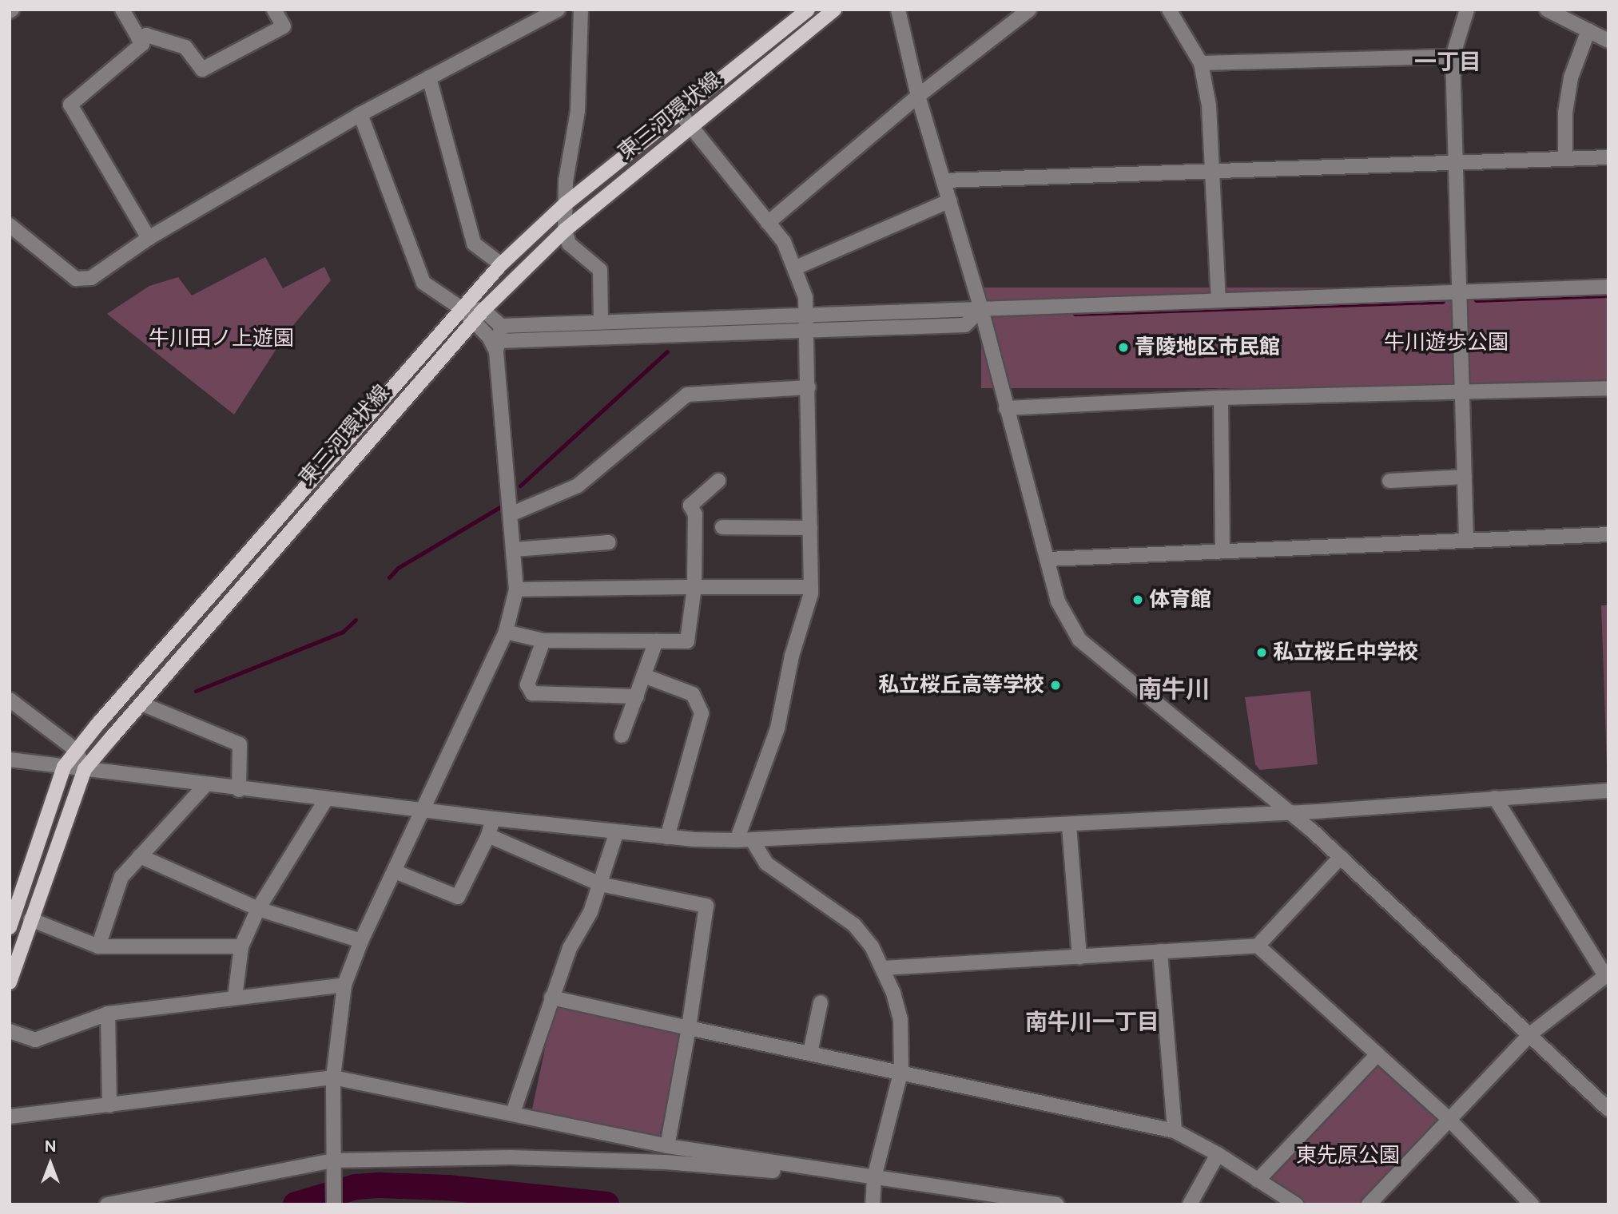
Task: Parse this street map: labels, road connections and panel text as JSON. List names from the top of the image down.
{
  "streets": {
    "main road": ["東三河環状線"]
  },
  "districts": ["一丁目", "南牛川", "南牛川一丁目"],
  "parks": ["牛川田ノ上遊園", "牛川遊歩公園", "東先原公園"],
  "places": [
    "青陵地区市民館",
    "体育館",
    "私立桜丘中学校",
    "私立桜丘高等学校"
  ],
  "north": "top"
}
